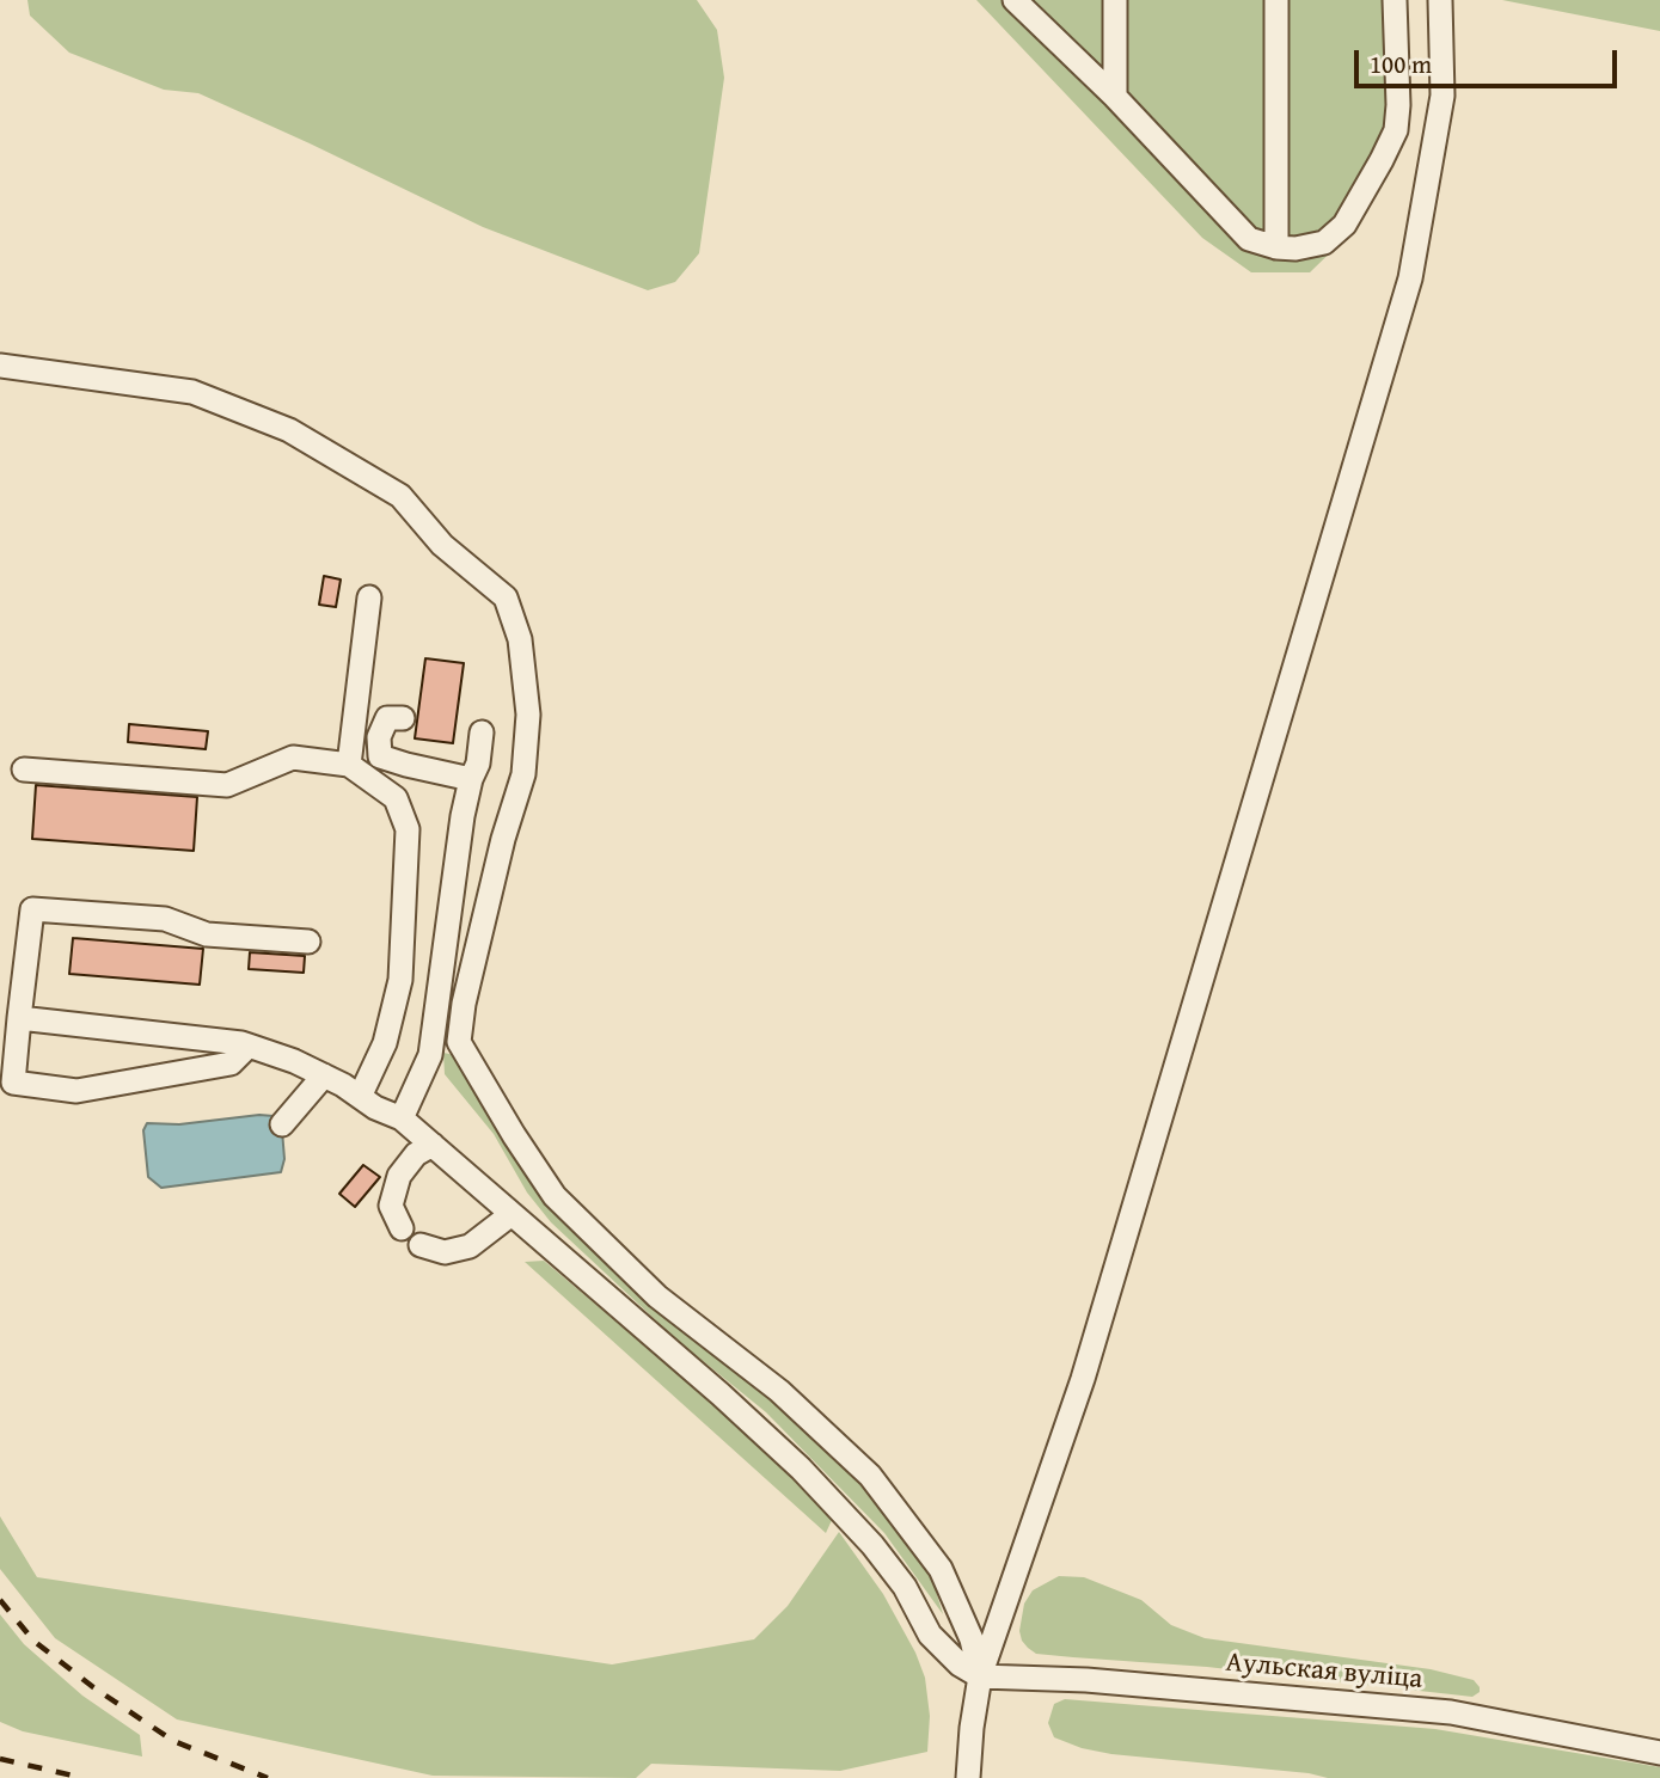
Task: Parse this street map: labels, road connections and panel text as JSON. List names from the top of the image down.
{
  "streets": {
    "street": ["Аульская вуліца"]
  },
  "scale_bar": "100 m"
}
